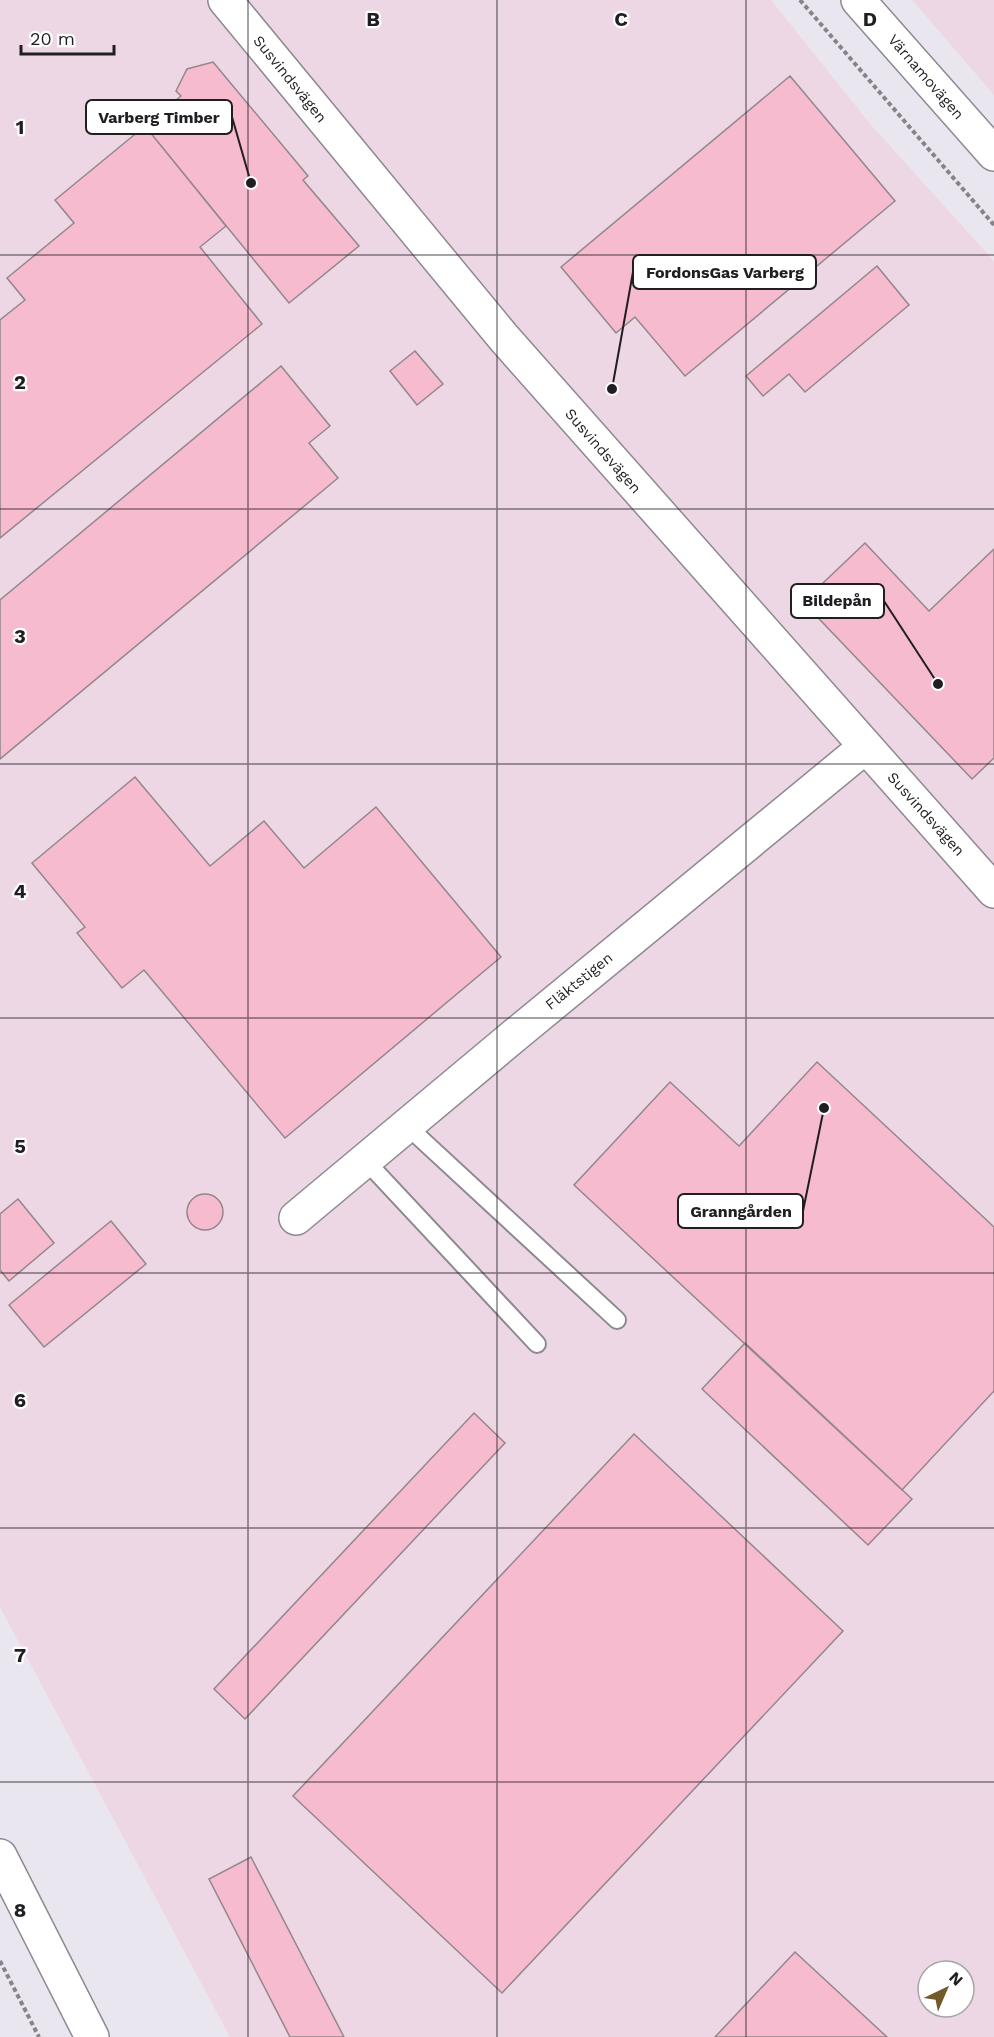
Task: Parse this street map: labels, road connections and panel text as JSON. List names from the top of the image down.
{
  "streets": {
    "street": ["Värnamovägen", "Susvindsvägen", "Fläktstigen"]
  },
  "crossings": [
    ["Susvindsvägen", "Fläktstigen"]
  ],
  "places": [
    "Varberg Timber",
    "FordonsGas Varberg",
    "Bildepån",
    "Granngården"
  ],
  "scale_bar": "20 m",
  "north": "top right",
  "grid": {
    "columns": ["B", "C", "D"],
    "rows": [
      "1",
      "2",
      "3",
      "4",
      "5",
      "6",
      "7",
      "8"
    ]
  }
}
